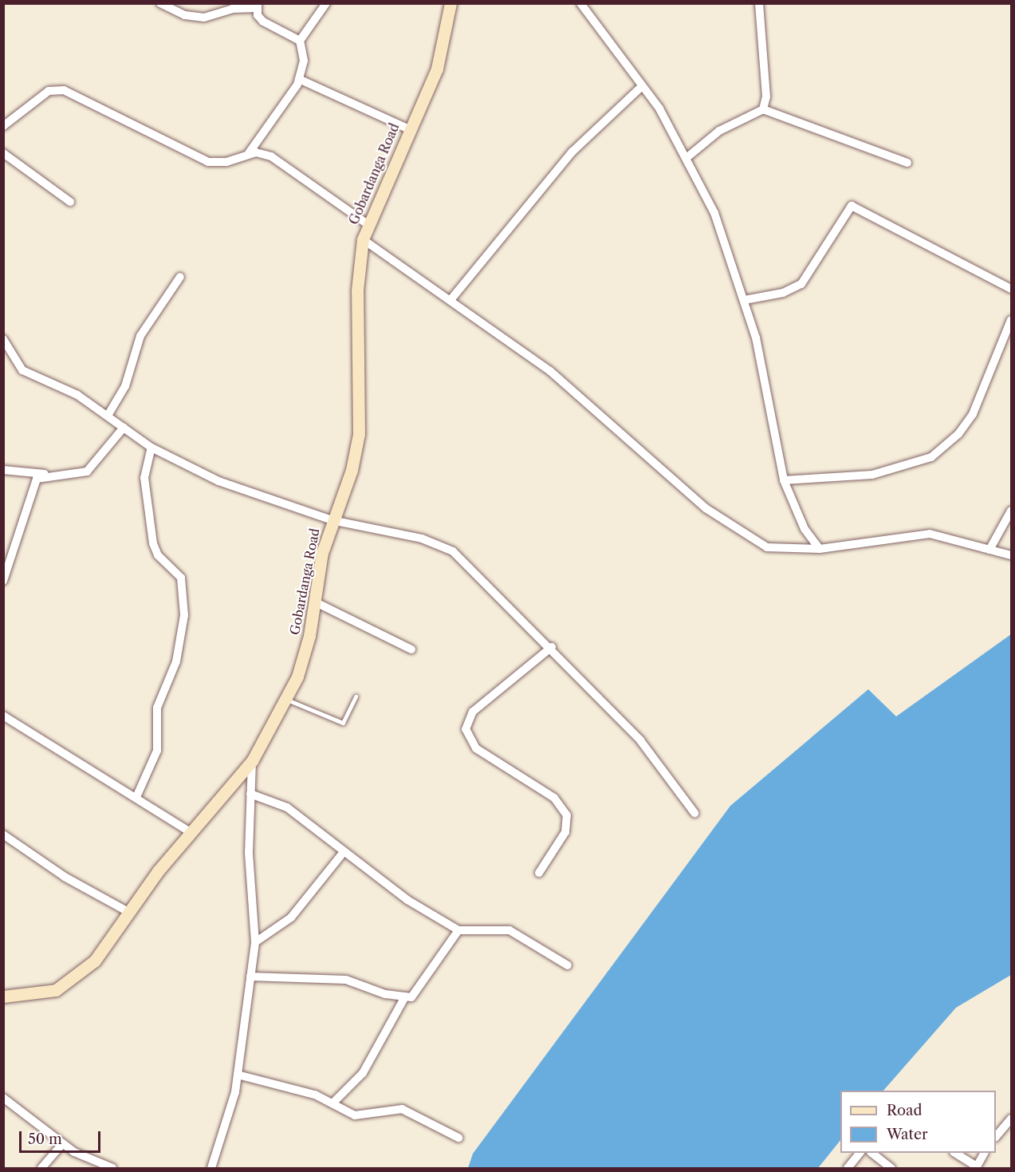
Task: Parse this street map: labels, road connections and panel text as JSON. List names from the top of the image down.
{
  "streets": {
    "main road": ["Gobardanga Road"]
  },
  "legend": ["Road", "Water"],
  "scale_bar": "50 m"
}
